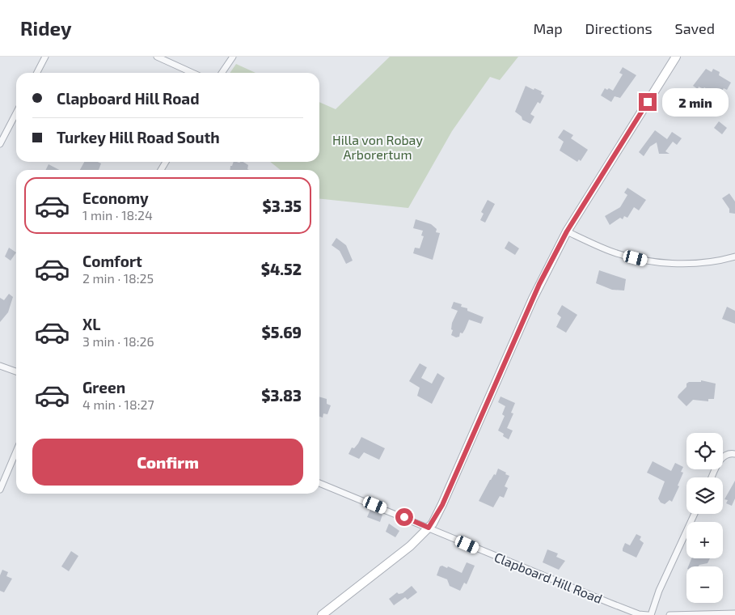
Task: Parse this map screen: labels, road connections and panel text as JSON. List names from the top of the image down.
{
  "streets": {
    "street": ["Clapboard Hill Road"]
  },
  "parks": ["Hilla von Robay Arborertum"],
  "page": {
    "header": "Ridey",
    "nav": ["Map", "Directions", "Saved"],
    "banner": ["Clapboard Hill Road", "Turkey Hill Road South"],
    "bubble": "2 min",
    "list": [
      {
        "name": "Economy",
        "note": "1 min · 18:24",
        "value": "$3.35"
      },
      {
        "name": "Comfort",
        "note": "2 min · 18:25",
        "value": "$4.52"
      },
      {
        "name": "XL",
        "note": "3 min · 18:26",
        "value": "$5.69"
      },
      {
        "name": "Green",
        "note": "4 min · 18:27",
        "value": "$3.83"
      }
    ],
    "buttons": "Confirm",
    "map_buttons": ["+", "−"]
  }
}
